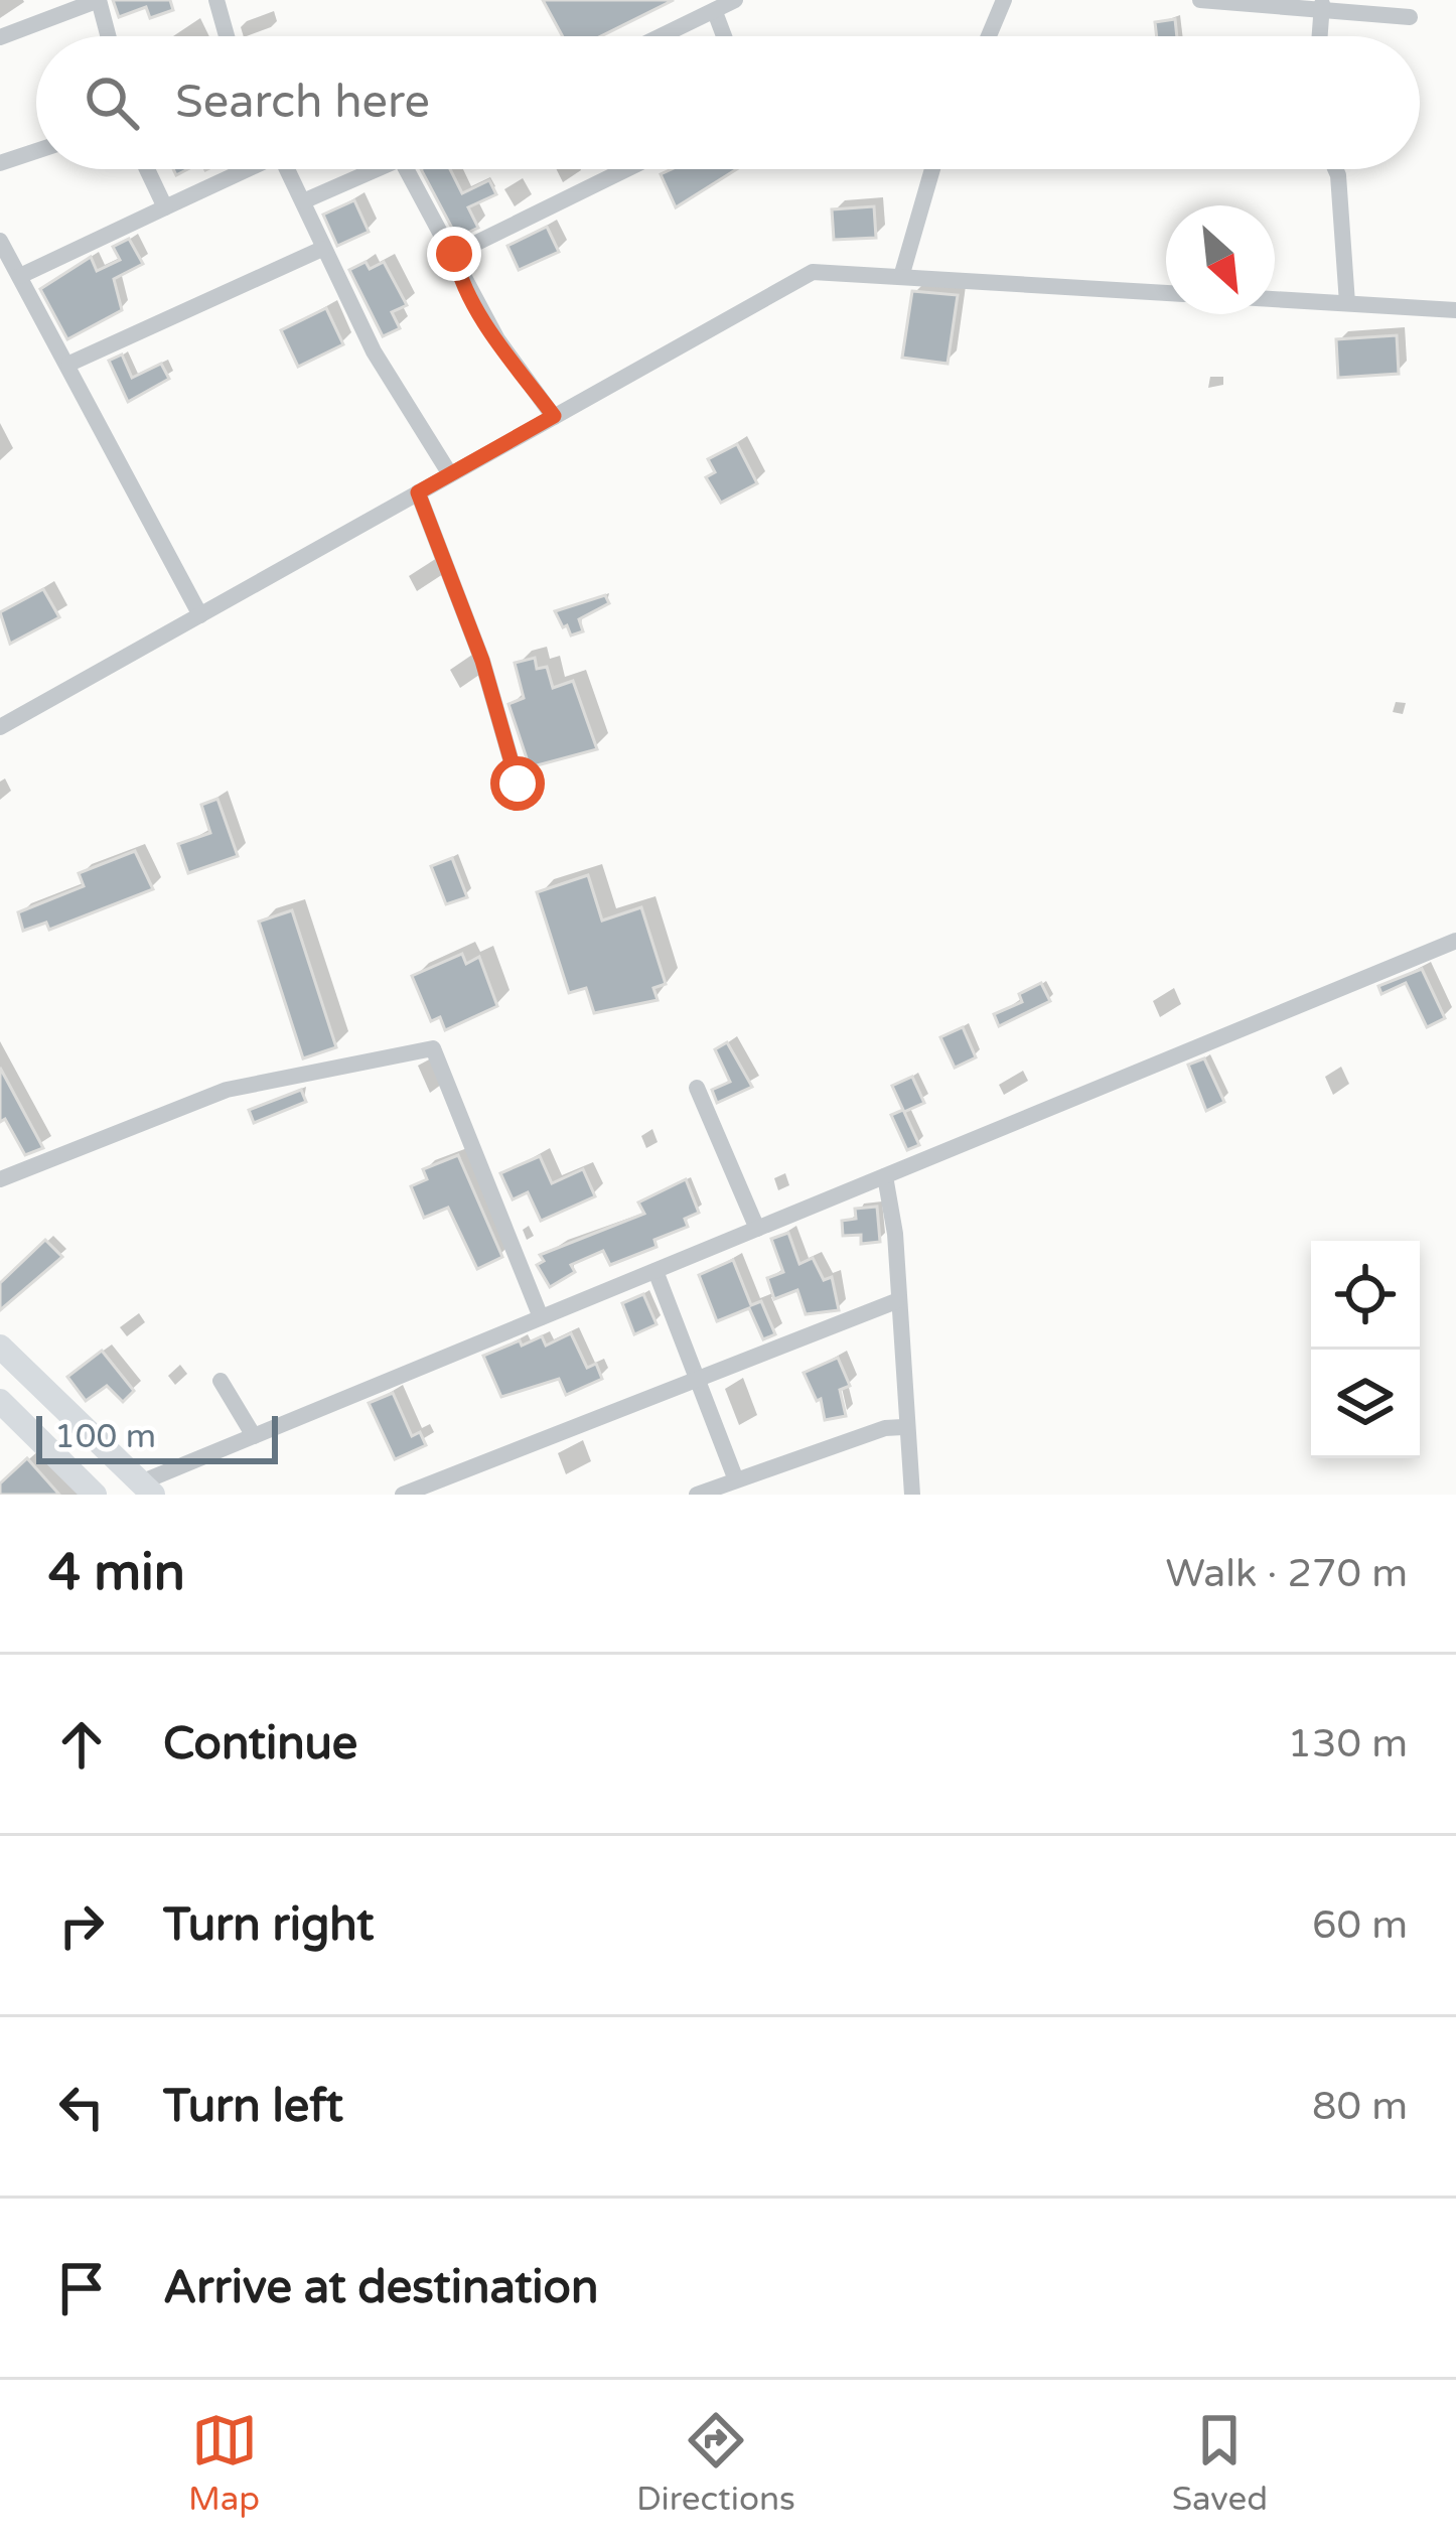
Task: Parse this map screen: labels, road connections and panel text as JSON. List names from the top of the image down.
{
  "scale_bar": "100 m",
  "north": "bottom right",
  "page": {
    "search": "Search here",
    "scale": "100 m",
    "heading": ["4 min", "Walk · 270 m"],
    "list": [
      ["Continue", "130 m"],
      ["Turn right", "60 m"],
      ["Turn left", "80 m"],
      "Arrive at destination"
    ],
    "nav": ["Map", "Directions", "Saved"]
  }
}
